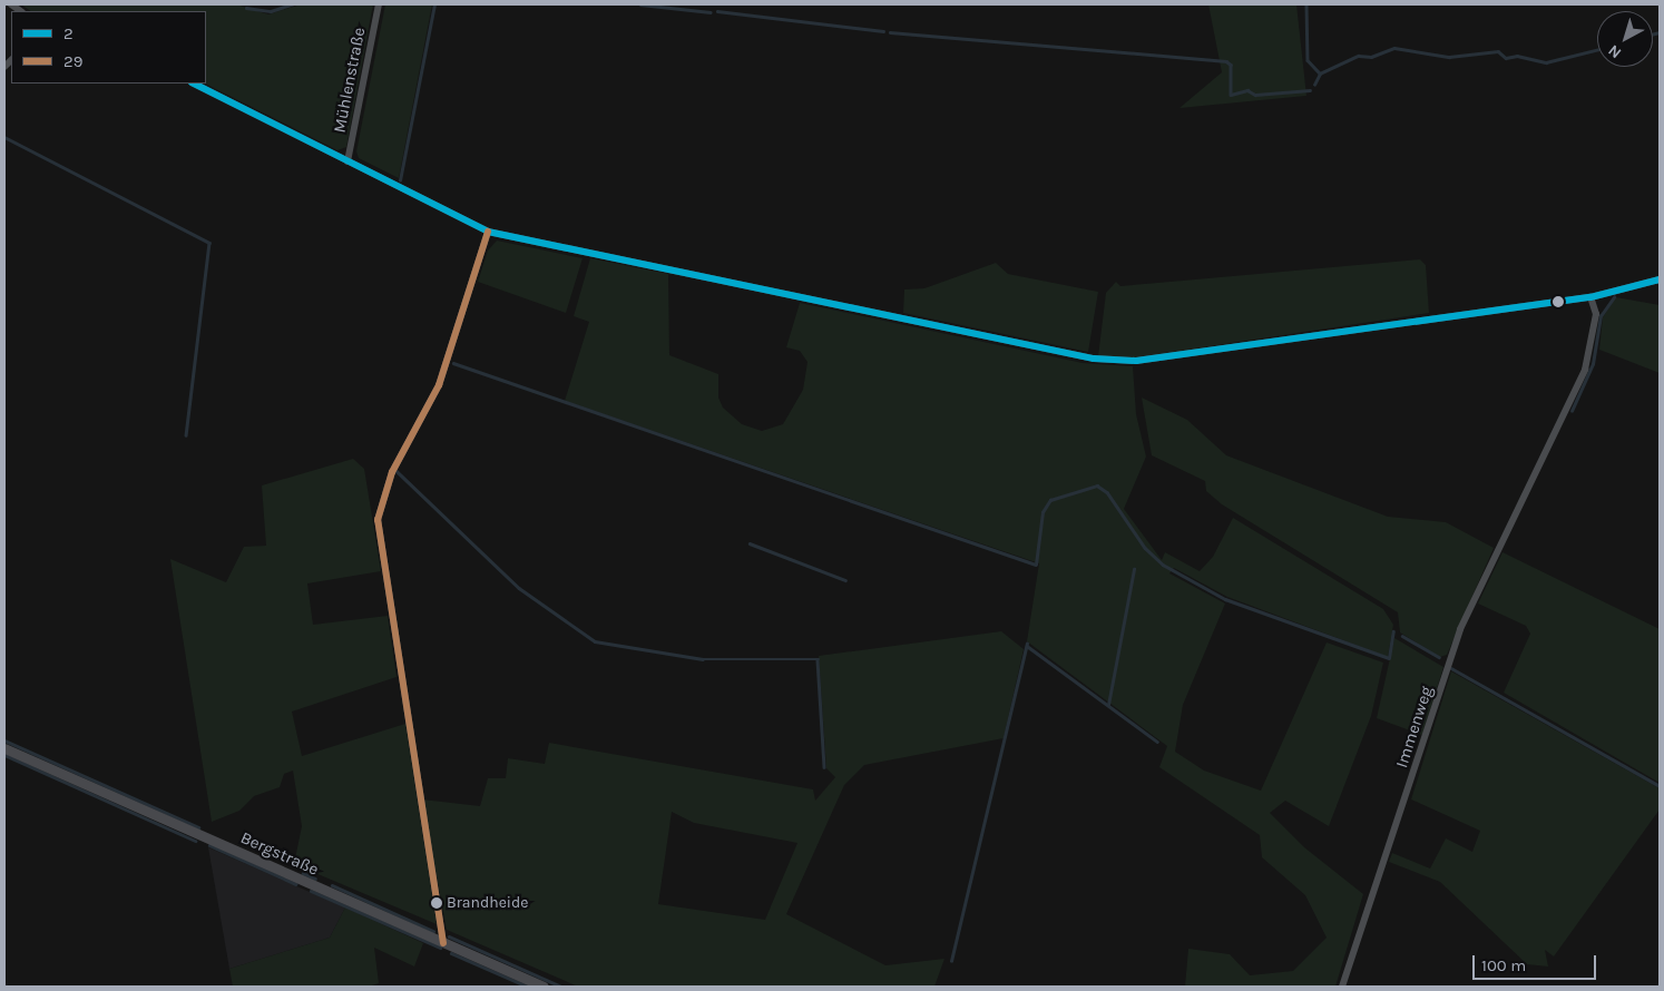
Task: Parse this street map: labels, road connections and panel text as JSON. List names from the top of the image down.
{
  "streets": {
    "street": ["Mühlenstraße", "Immenweg", "Bergstraße"]
  },
  "places": ["Brandheide"],
  "lines": ["transit line 2", "transit line 29"],
  "legend": ["2", "29"],
  "scale_bar": "100 m",
  "north": "bottom left"
}
